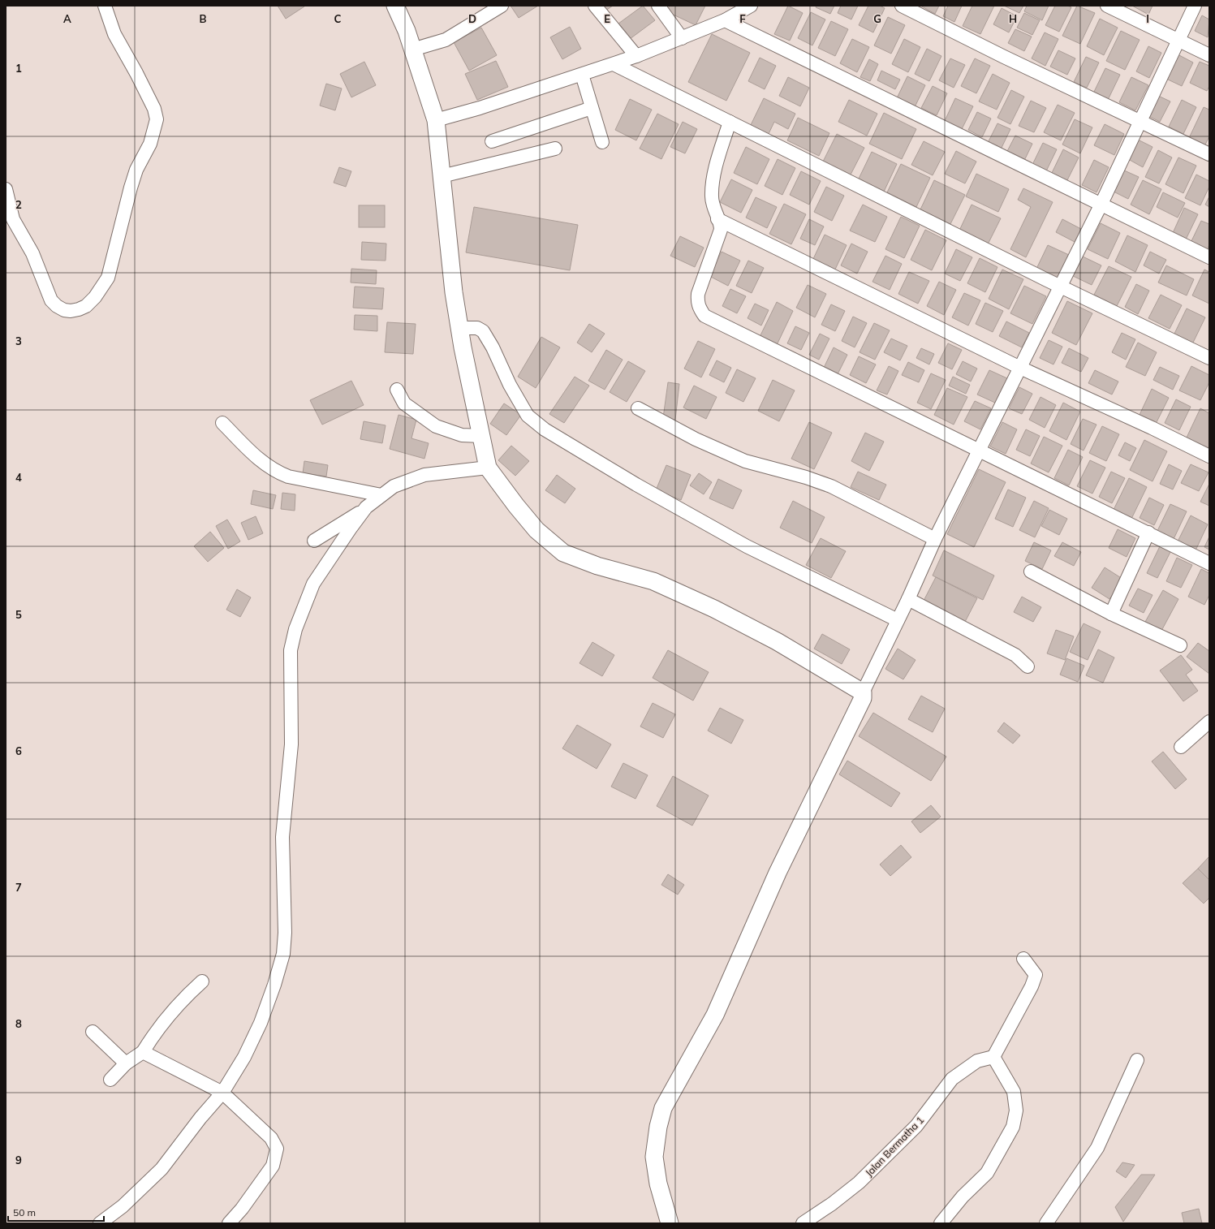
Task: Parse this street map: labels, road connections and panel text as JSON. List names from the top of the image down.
{
  "streets": {
    "street": ["Jalan Bermatha 1"]
  },
  "scale_bar": "50 m",
  "grid": {
    "columns": [
      "A",
      "B",
      "C",
      "D",
      "E",
      "F",
      "G",
      "H",
      "I"
    ],
    "rows": [
      "1",
      "2",
      "3",
      "4",
      "5",
      "6",
      "7",
      "8",
      "9"
    ]
  }
}
